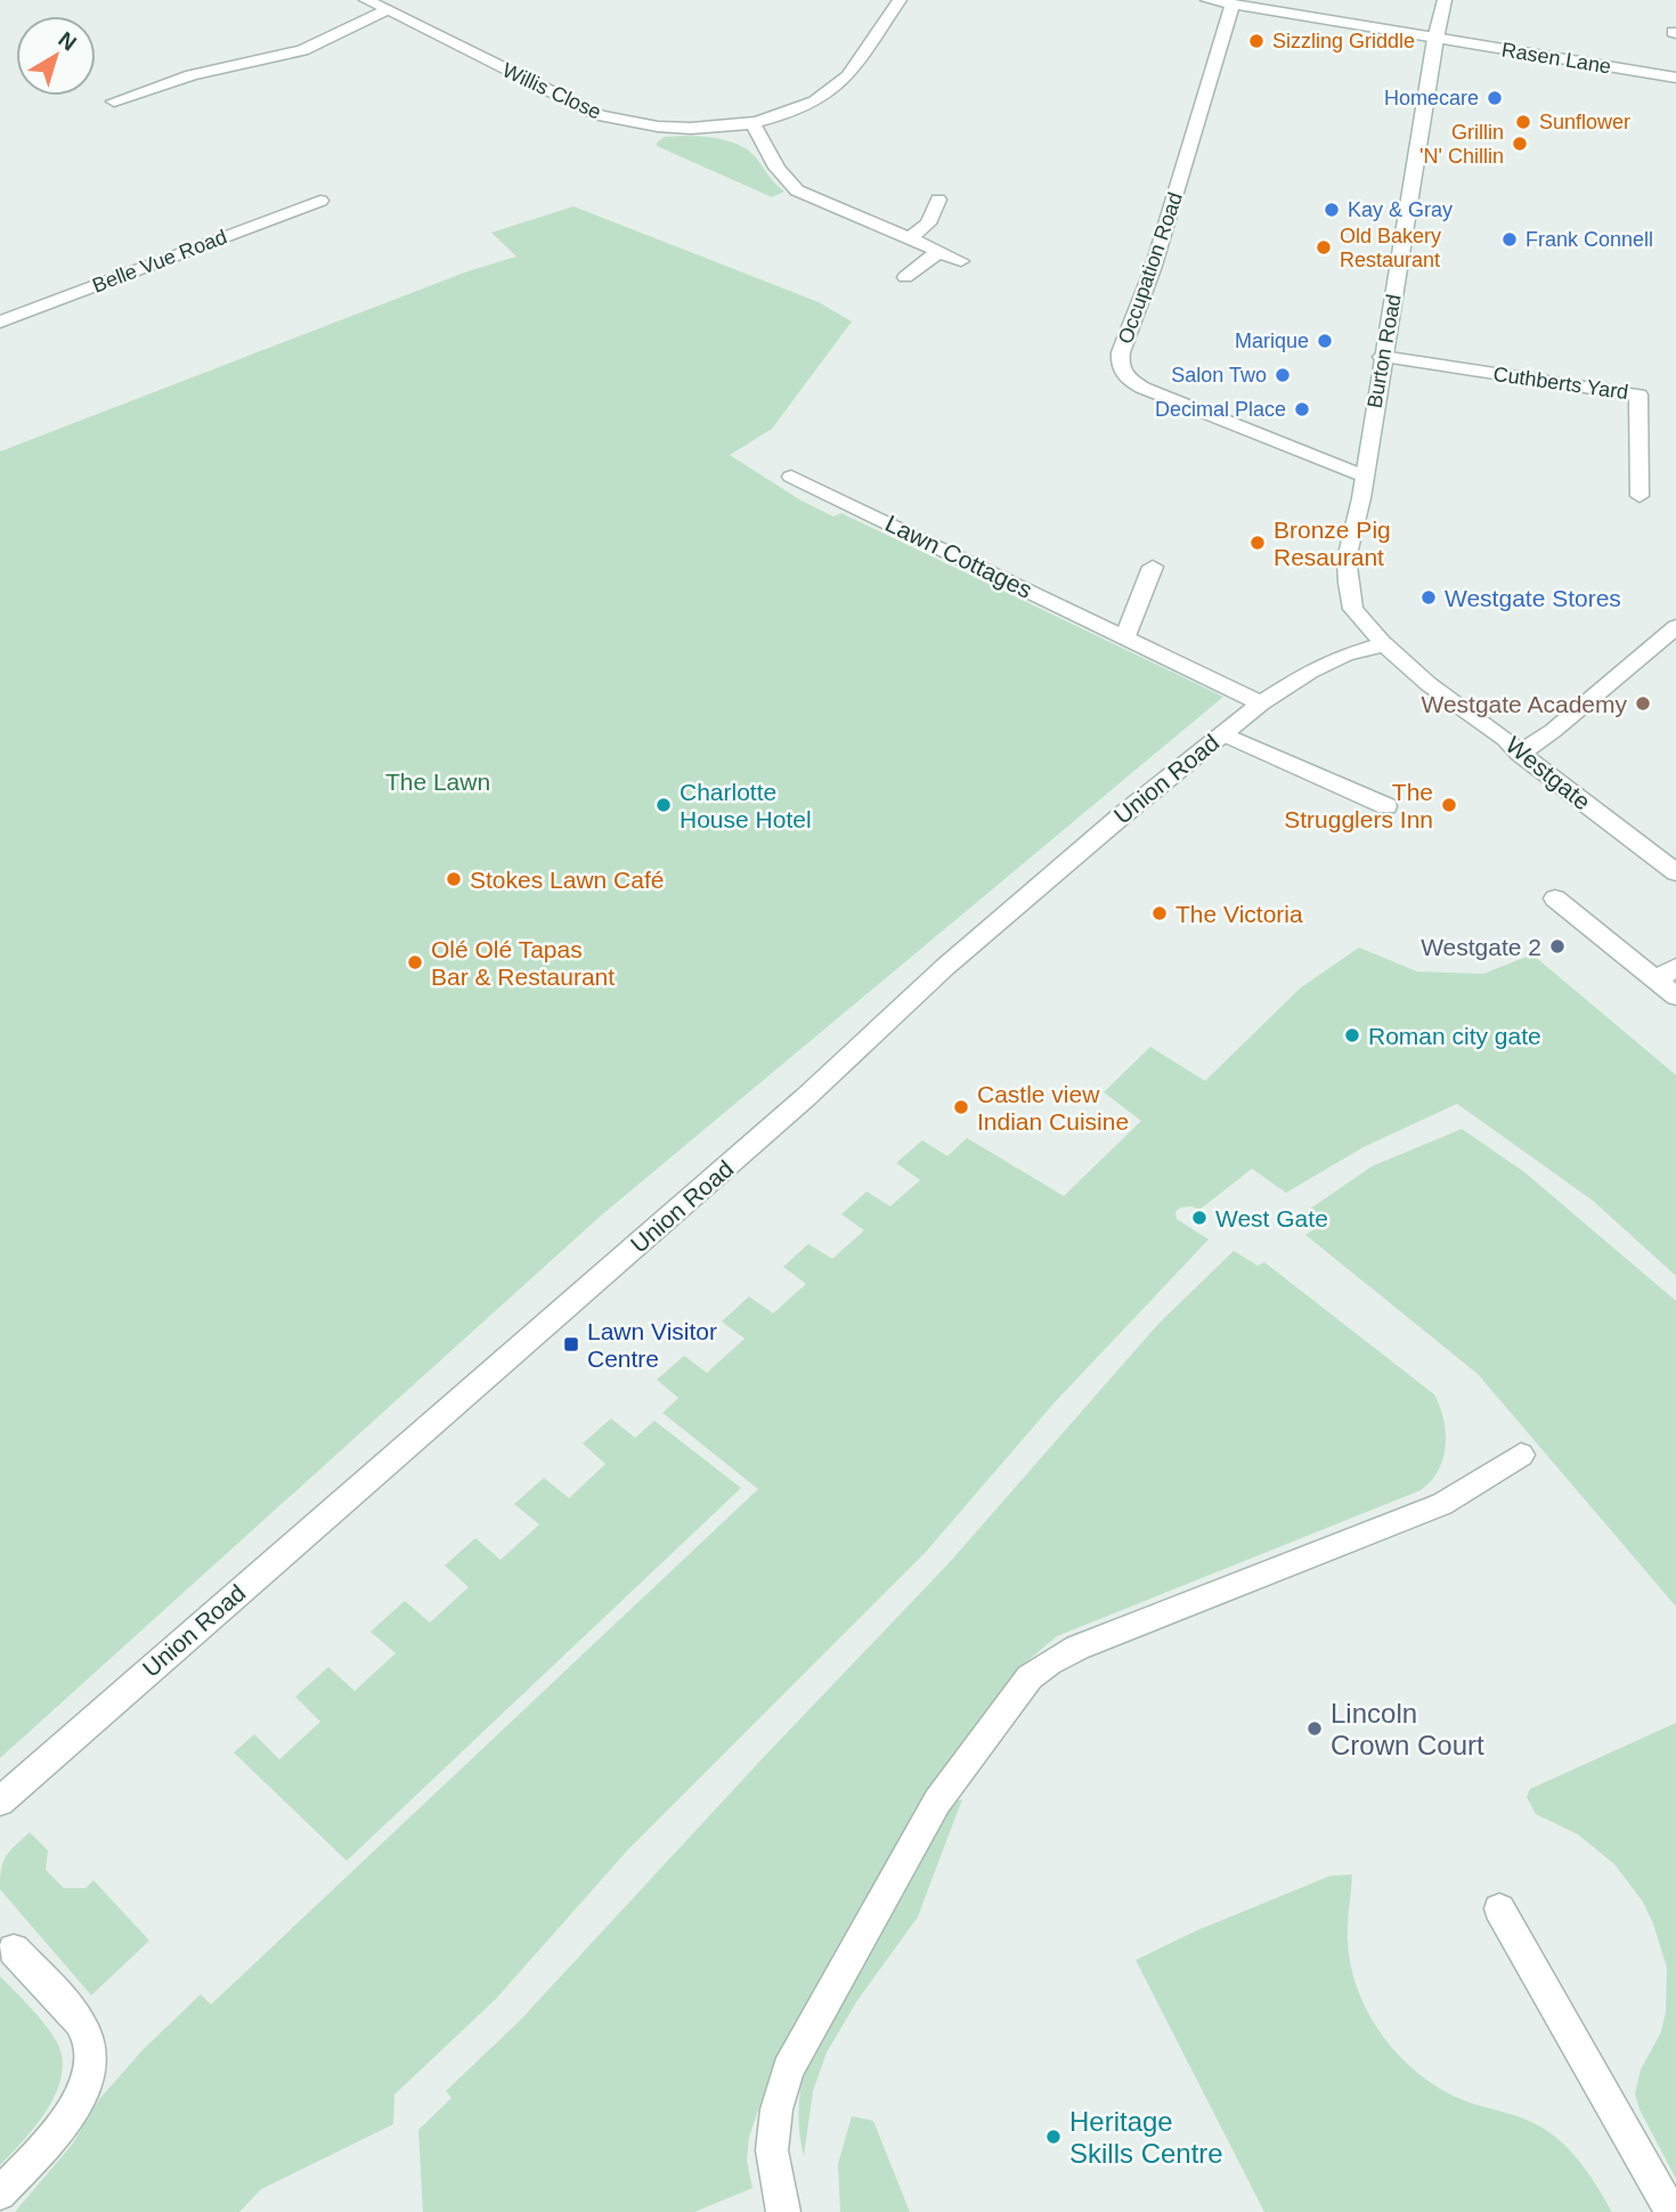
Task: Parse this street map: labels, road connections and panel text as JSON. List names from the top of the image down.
{
  "streets": {
    "street": [
      "Rasen Lane",
      "Willis Close",
      "Belle Vue Road",
      "Occupation Road",
      "Burton Road",
      "Cuthberts Yard",
      "Lawn Cottages",
      "Westgate",
      "Union Road"
    ]
  },
  "crossings": [
    ["Rasen Lane", "Occupation Road"],
    ["Rasen Lane", "Burton Road"],
    ["Occupation Road", "Burton Road"],
    ["Burton Road", "Cuthberts Yard"],
    ["Burton Road", "Westgate"],
    ["Burton Road", "Union Road"],
    ["Lawn Cottages", "Union Road"],
    ["Westgate", "Union Road"]
  ],
  "parks": ["The Lawn"],
  "places": {
    "other": [
      "Sizzling Griddle",
      "Homecare",
      "Sunflower",
      "Grillin 'N' Chillin",
      "Kay & Gray",
      "Frank Connell",
      "Old Bakery Restaurant",
      "Marique",
      "Salon Two",
      "Decimal Place",
      "Bronze Pig Resaurant",
      "Westgate Stores",
      "Westgate Academy",
      "Charlotte House Hotel",
      "The Strugglers Inn",
      "Stokes Lawn Café",
      "The Victoria",
      "Westgate 2",
      "Olé Olé Tapas Bar & Restaurant",
      "Roman city gate",
      "Castle view Indian Cuisine",
      "West Gate",
      "Lincoln Crown Court",
      "Heritage Skills Centre"
    ],
    "transit": ["Lawn Visitor Centre"]
  },
  "north": "top right"
}
